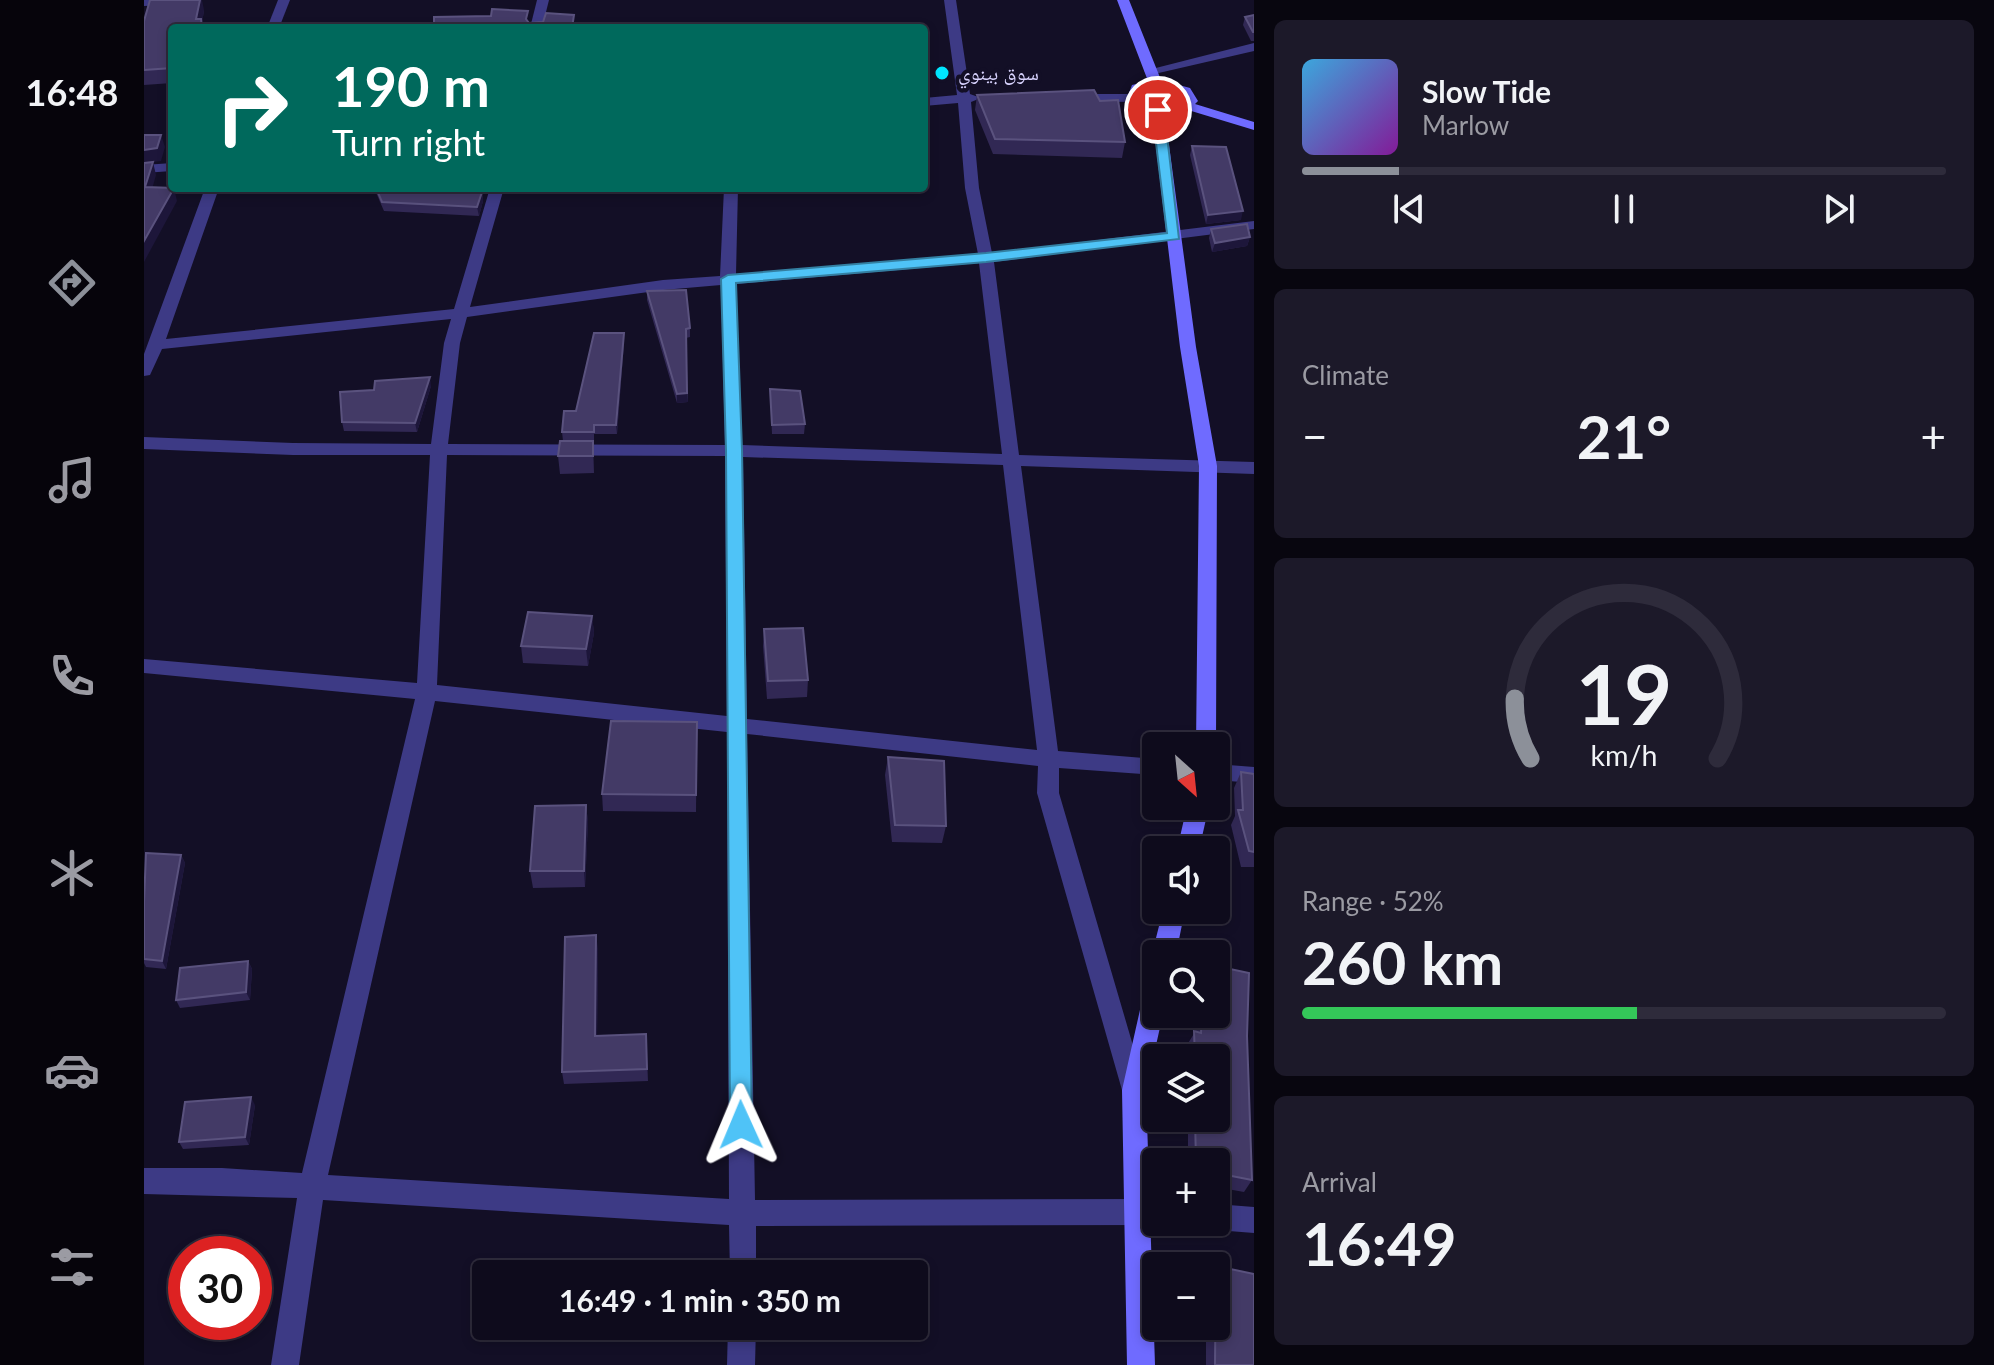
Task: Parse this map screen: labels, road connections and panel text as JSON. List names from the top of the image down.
{
  "places": ["سوق بينوي"],
  "north": "bottom right",
  "page": {
    "tabs": "16:48",
    "turn": ["190 m", "Turn right"],
    "song": ["Slow Tide", "Marlow"],
    "tile": [
      "Climate",
      ["Range · 52%", "260 km"],
      ["Arrival", "16:49"]
    ],
    "heat": ["−", "21°", "+"],
    "map_buttons": ["+", "−"],
    "limit": "30",
    "trip": "16:49 · 1 min · 350 m",
    "gauge": ["19", "km/h"]
  }
}
